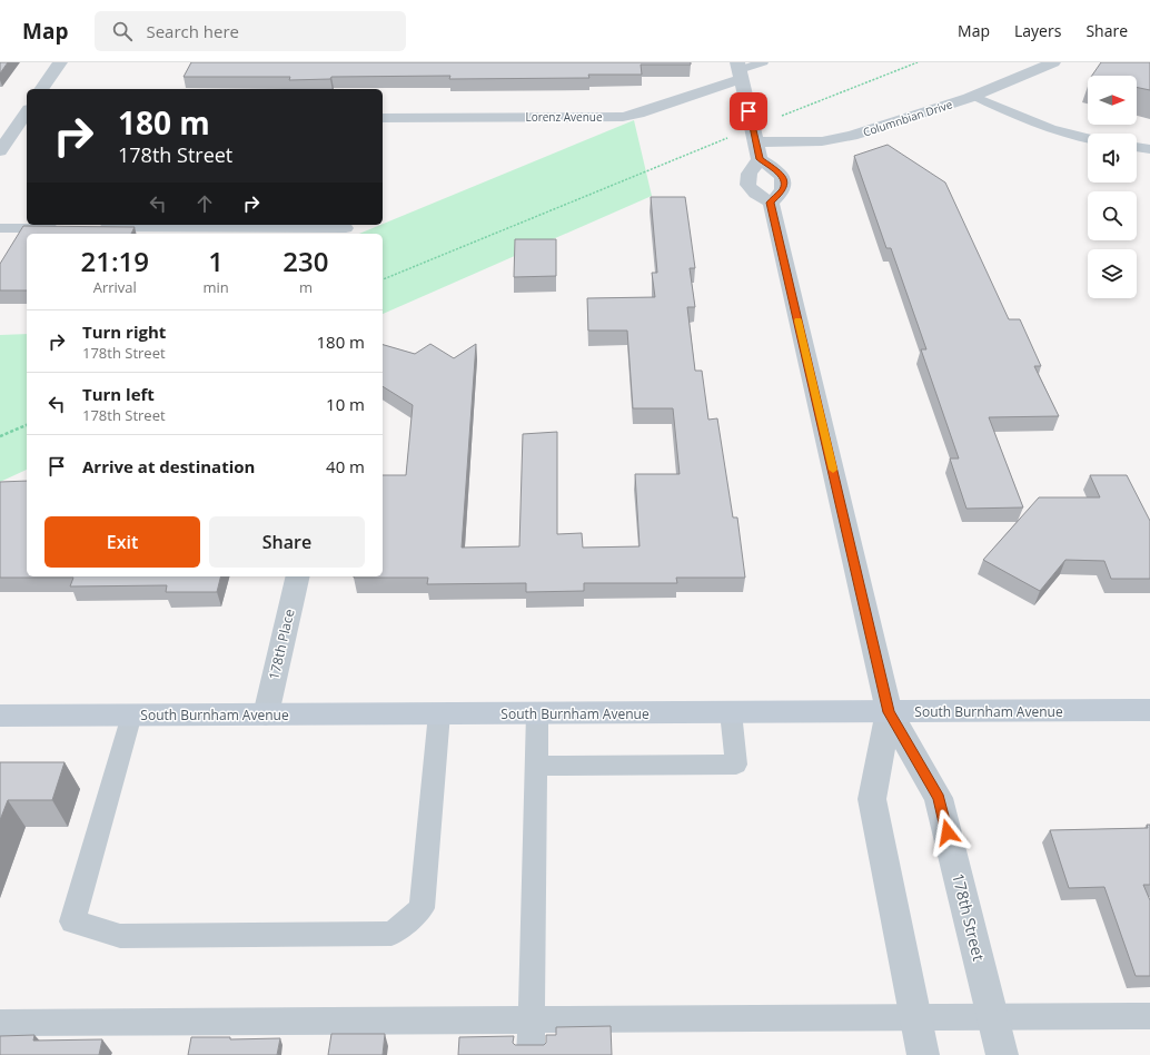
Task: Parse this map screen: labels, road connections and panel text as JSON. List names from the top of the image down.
{
  "streets": {
    "main road": ["South Burnham Avenue"],
    "street": [
      "Lorenz Avenue",
      "Columnbian Drive",
      "178th Place",
      "178th Street"
    ]
  },
  "crossings": [
    ["178th Place", "South Burnham Avenue"],
    ["South Burnham Avenue", "178th Street"]
  ],
  "north": "right",
  "page": {
    "header": "Map",
    "search": "Search here",
    "nav": ["Map", "Layers", "Share"],
    "turn": ["180 m", "178th Street"],
    "eta": [
      "21:19",
      "Arrival",
      "1",
      "min",
      "230",
      "m"
    ],
    "list": [
      {
        "name": "Turn right",
        "note": "178th Street",
        "value": "180 m"
      },
      {
        "name": "Turn left",
        "note": "178th Street",
        "value": "10 m"
      },
      {
        "name": "Arrive at destination",
        "value": "40 m"
      }
    ],
    "buttons": ["Exit", "Share"]
  }
}
